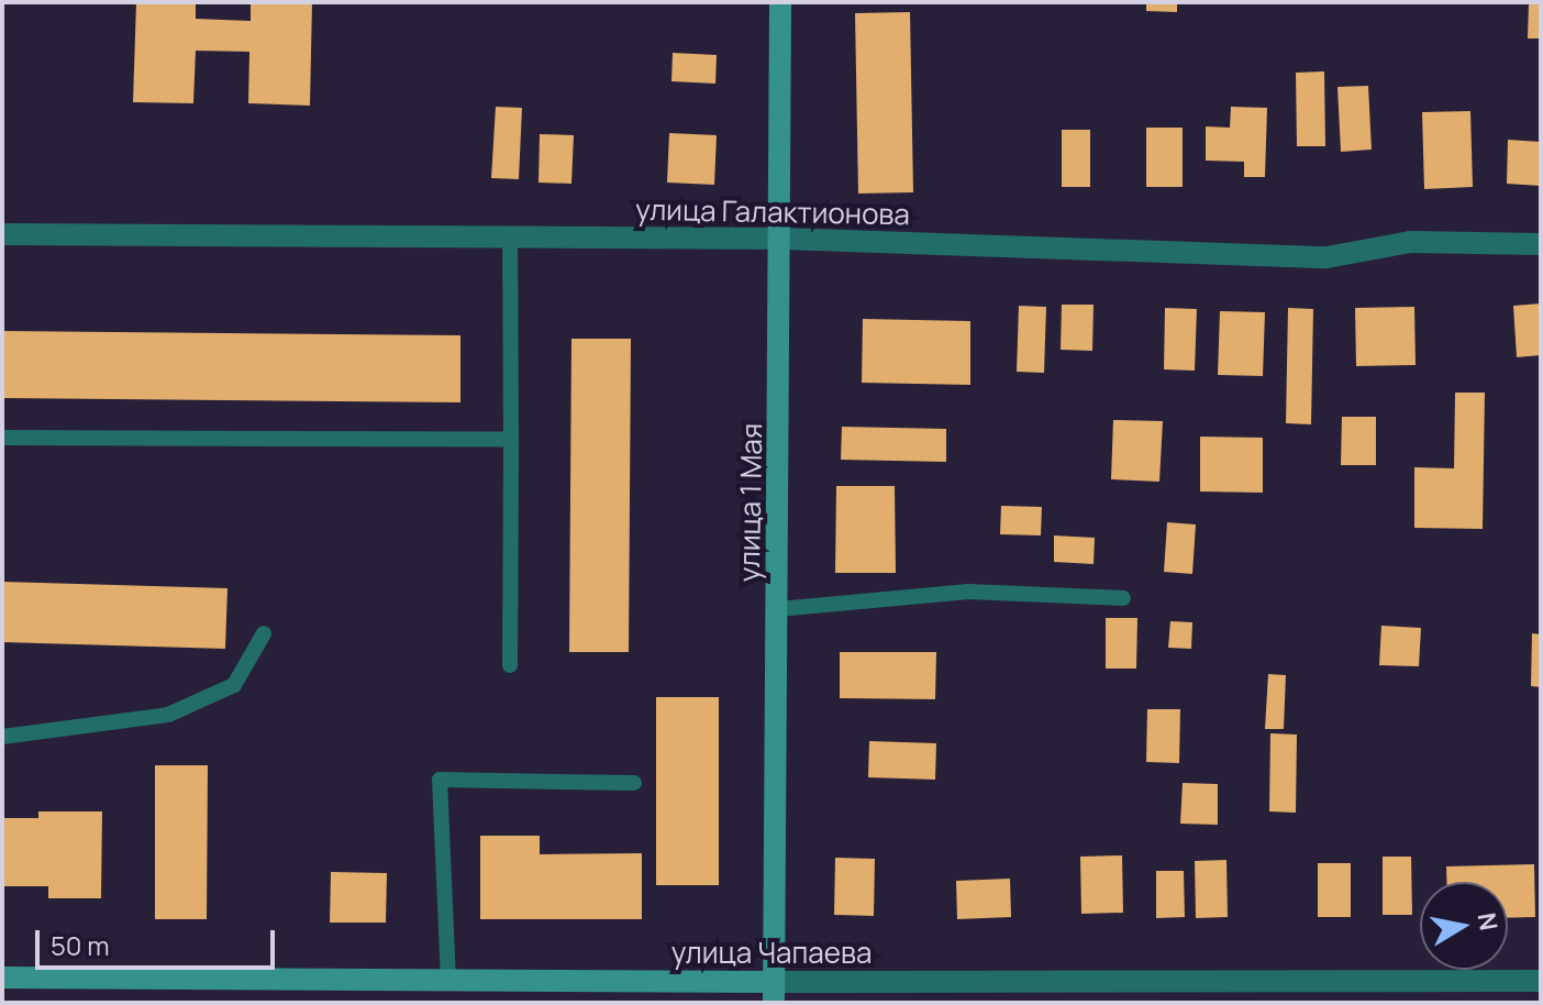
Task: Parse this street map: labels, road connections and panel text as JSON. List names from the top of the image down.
{
  "streets": {
    "main road": ["улица 1 Мая", "улица Чапаева"],
    "street": ["улица Галактионова"]
  },
  "crossings": [
    ["улица Галактионова", "улица 1 Мая"],
    ["улица 1 Мая", "улица Чапаева"]
  ],
  "scale_bar": "50 m",
  "north": "right"
}
